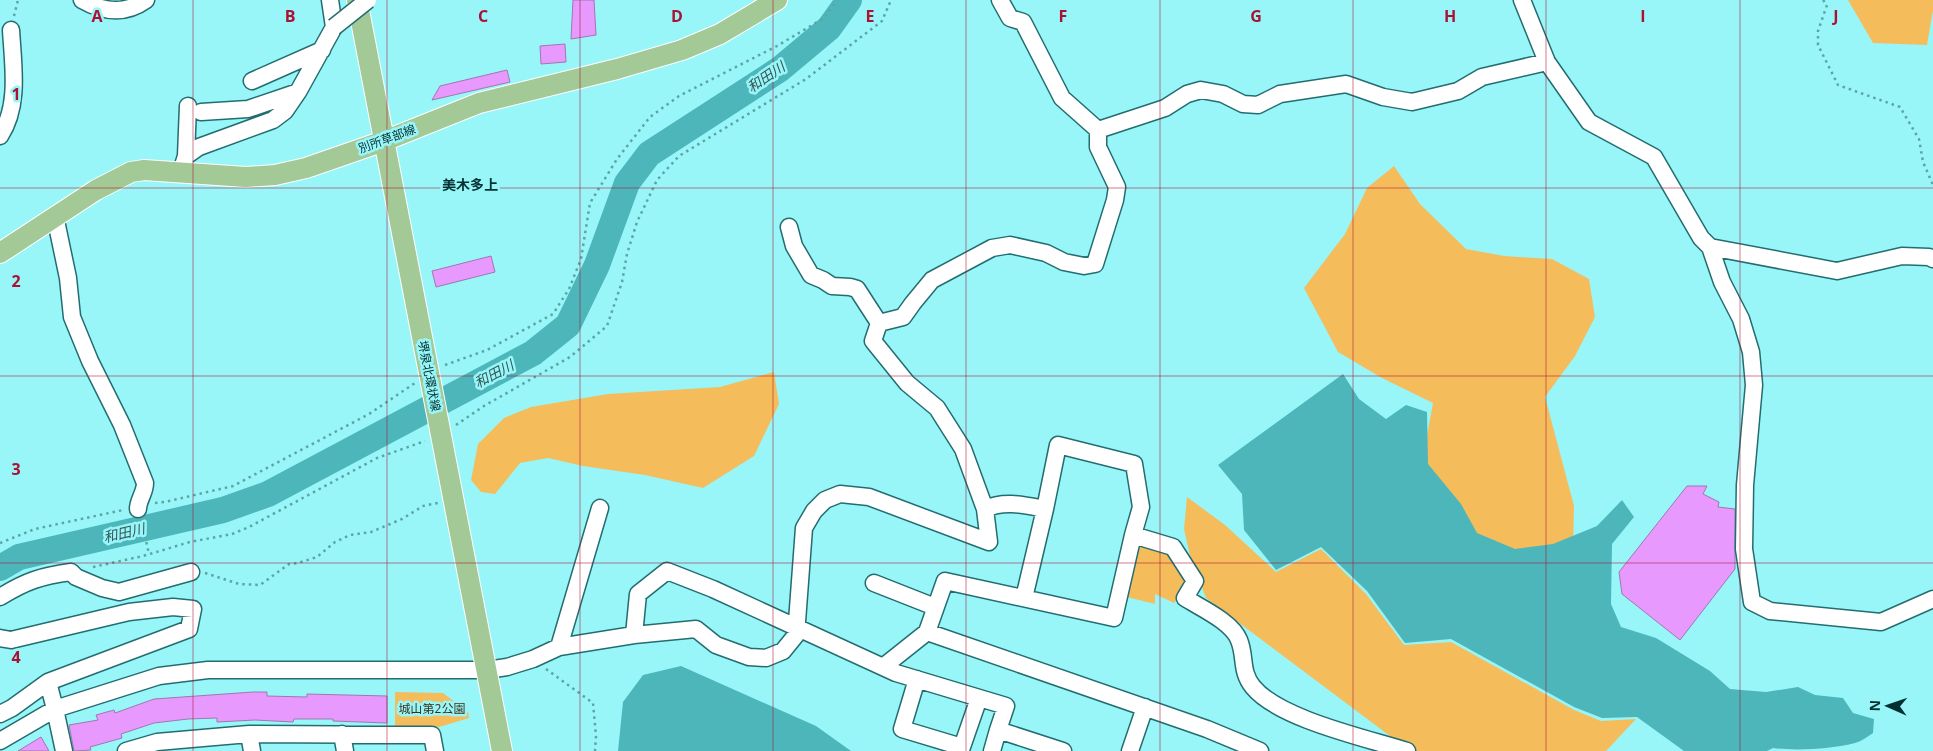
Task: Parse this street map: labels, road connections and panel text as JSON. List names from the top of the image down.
{
  "streets": {
    "main road": ["別所草部線", "堺泉北環状線"]
  },
  "crossings": [
    ["別所草部線", "堺泉北環状線"]
  ],
  "districts": ["美木多上"],
  "water": ["和田川"],
  "parks": ["城山第2公園"],
  "north": "left",
  "grid": {
    "columns": [
      "A",
      "B",
      "C",
      "D",
      "E",
      "F",
      "G",
      "H",
      "I",
      "J"
    ],
    "rows": [
      "1",
      "2",
      "3",
      "4"
    ]
  }
}
